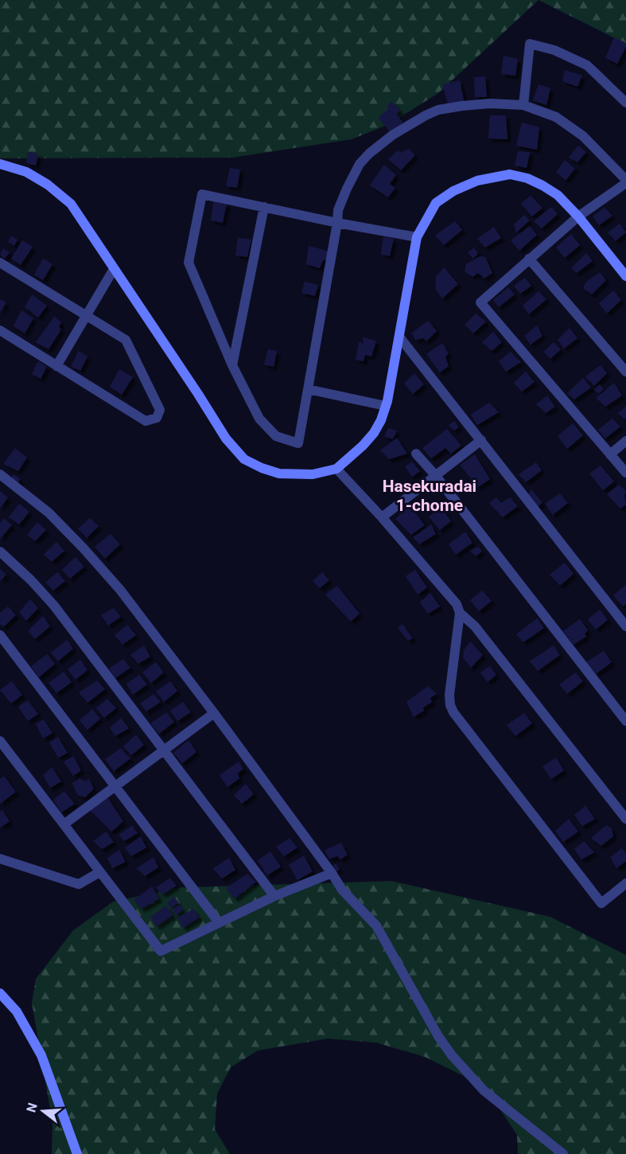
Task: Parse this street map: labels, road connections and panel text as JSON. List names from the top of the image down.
{
  "districts": ["Hasekuradai 1-chome"],
  "north": "left"
}
